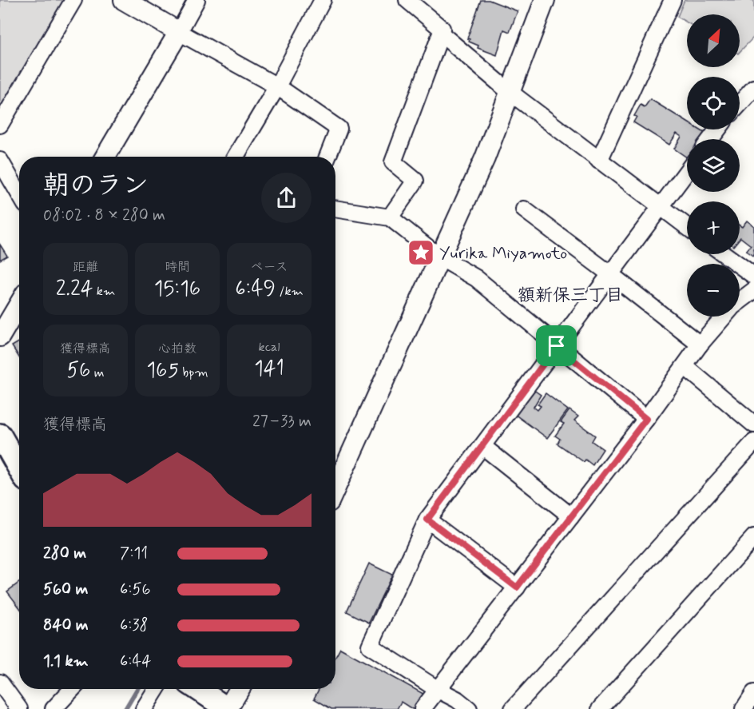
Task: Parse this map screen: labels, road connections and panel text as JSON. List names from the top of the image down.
{
  "districts": ["額新保三丁目"],
  "places": {
    "place": ["Yurika Miyamoto"]
  },
  "north": "top right",
  "page": {
    "map_buttons": ["+", "−"],
    "heading": ["朝のラン", "08:02 · 8 × 280 m"],
    "stats": [
      ["距離", "2.24 km"],
      ["時間", "15:16"],
      ["ペース", "6:49 /km"],
      ["獲得標高", "56 m"],
      ["心拍数", "165 bpm"],
      ["kcal", "141"]
    ],
    "chart": ["獲得標高", "27–33 m"],
    "list": [
      {
        "name": "280 m",
        "note": "7:11"
      },
      {
        "name": "560 m",
        "note": "6:56"
      },
      {
        "name": "840 m",
        "note": "6:38"
      },
      {
        "name": "1.1 km",
        "note": "6:44"
      }
    ]
  }
}
